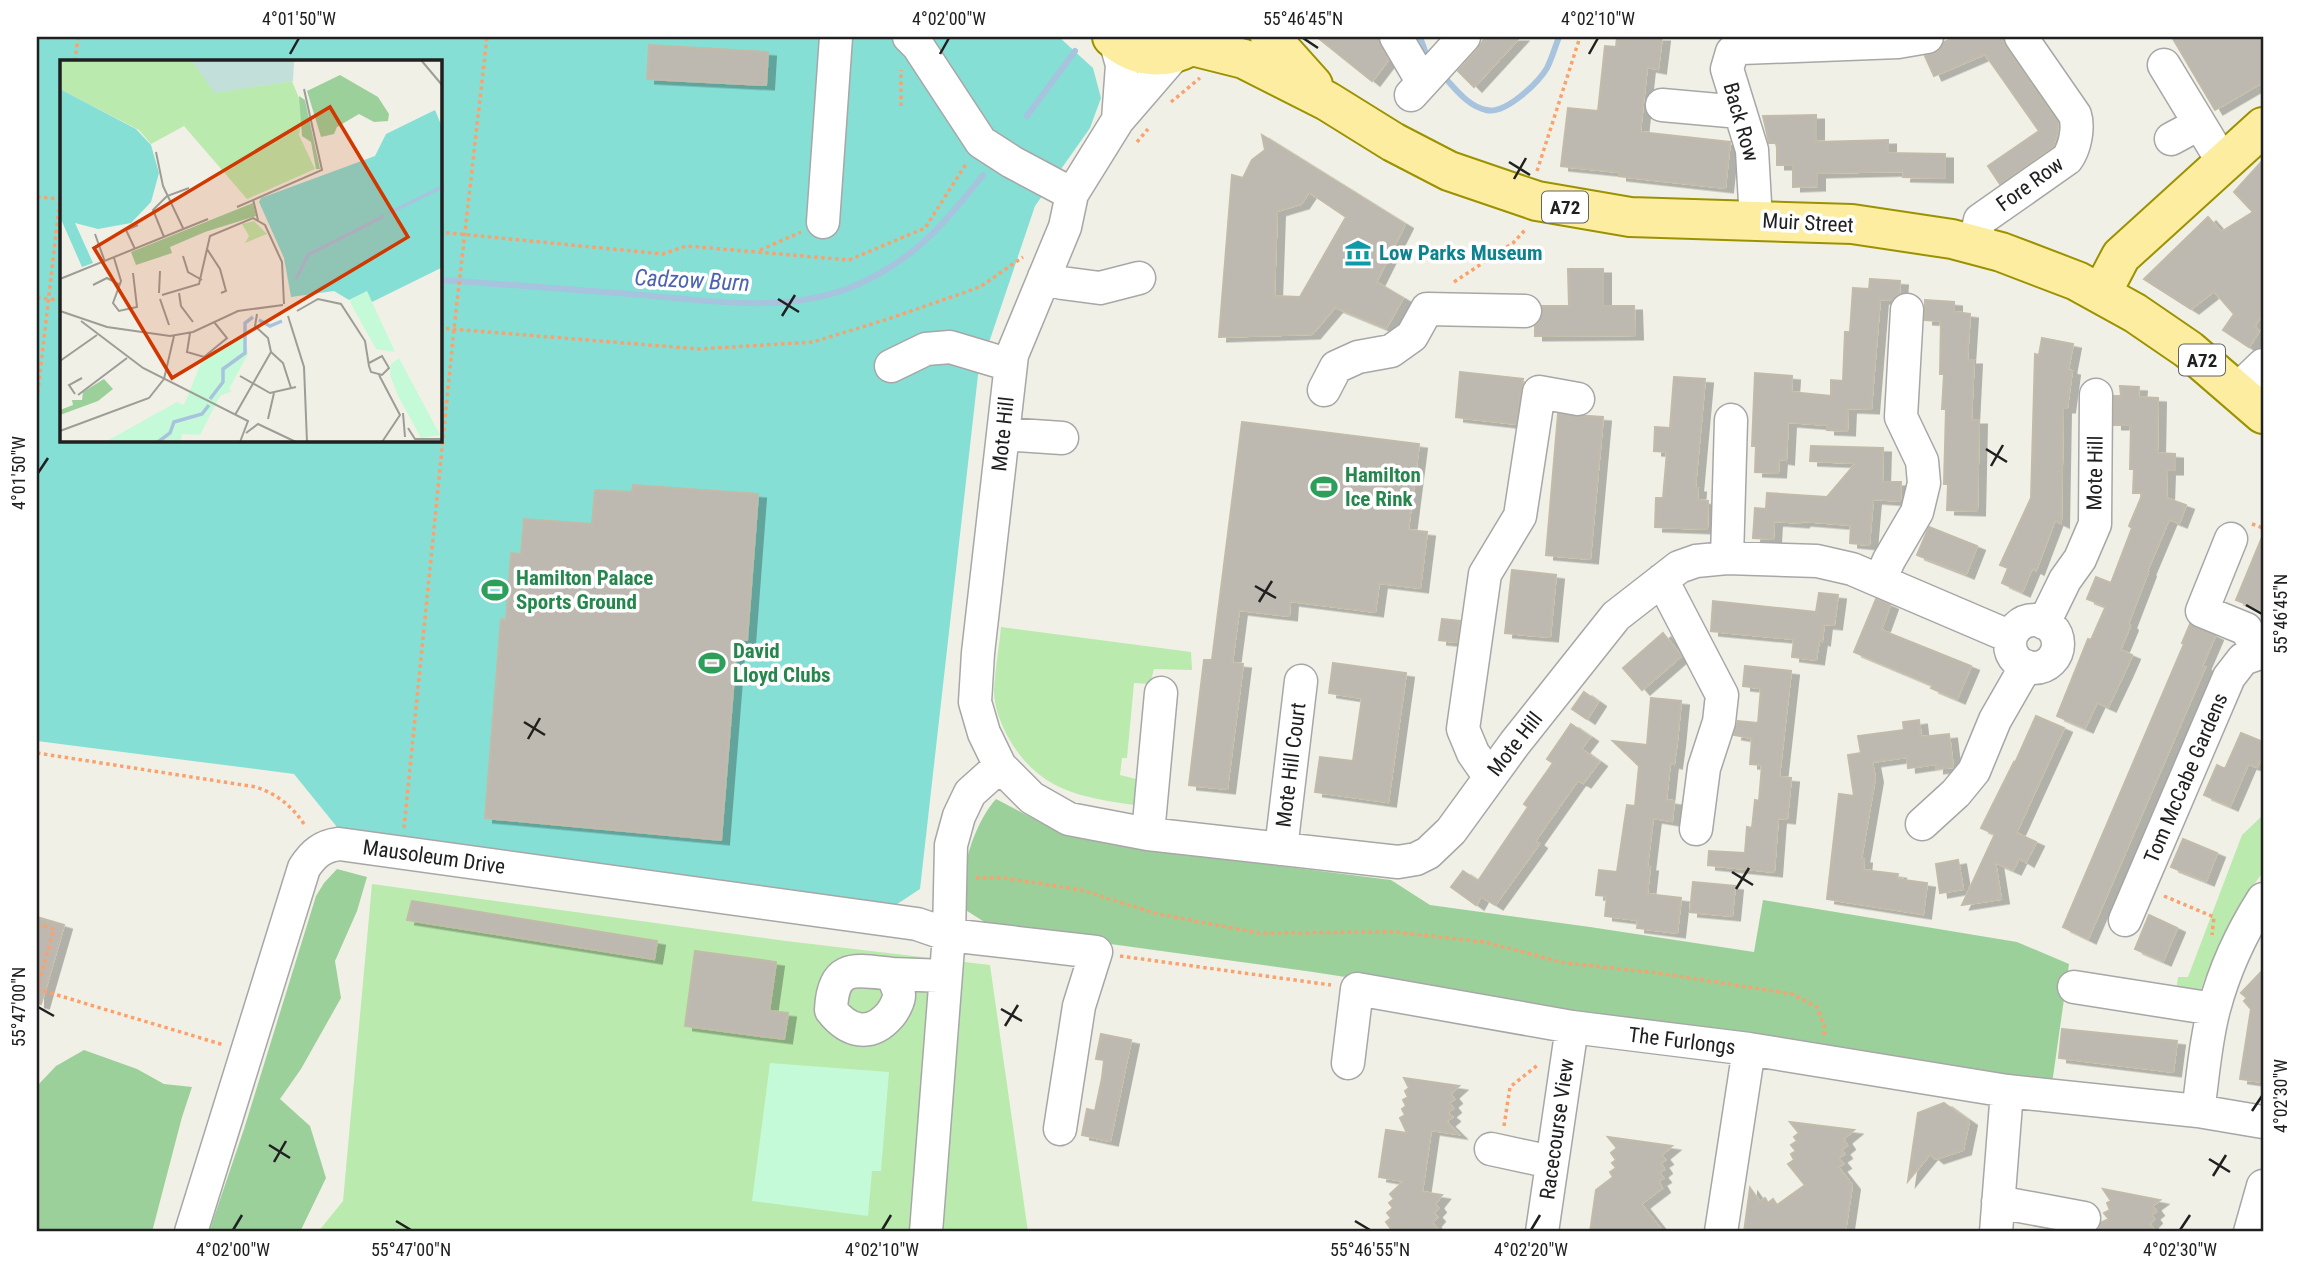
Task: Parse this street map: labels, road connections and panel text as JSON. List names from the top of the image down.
{
  "streets": {
    "main road": ["A72", "Muir Street"],
    "street": [
      "Back Row",
      "Fore Row",
      "Mote Hill",
      "Mote Hill Court",
      "Tom McCabe Gardens",
      "Mausoleum Drive",
      "The Furlongs",
      "Racecourse View"
    ]
  },
  "crossings": [
    ["Back Row", "Muir Street"],
    ["Fore Row", "Muir Street"],
    ["A72", "Muir Street"],
    ["A72", "Mote Hill"],
    ["Muir Street", "Mote Hill"],
    ["Mote Hill", "Mote Hill Court"],
    ["The Furlongs", "Racecourse View"]
  ],
  "water": ["Cadzow Burn"],
  "places": {
    "museum": ["Low Parks Museum"],
    "sports": ["Hamilton Ice Rink", "Hamilton Palace Sports Ground", "David Lloyd Clubs"]
  },
  "coordinates": [
    "4°01'50\"W",
    "4°02'00\"W",
    "55°46'45\"N",
    "4°02'10\"W",
    "55°47'00\"N",
    "4°02'30\"W",
    "55°46'55\"N",
    "4°02'20\"W"
  ]
}
